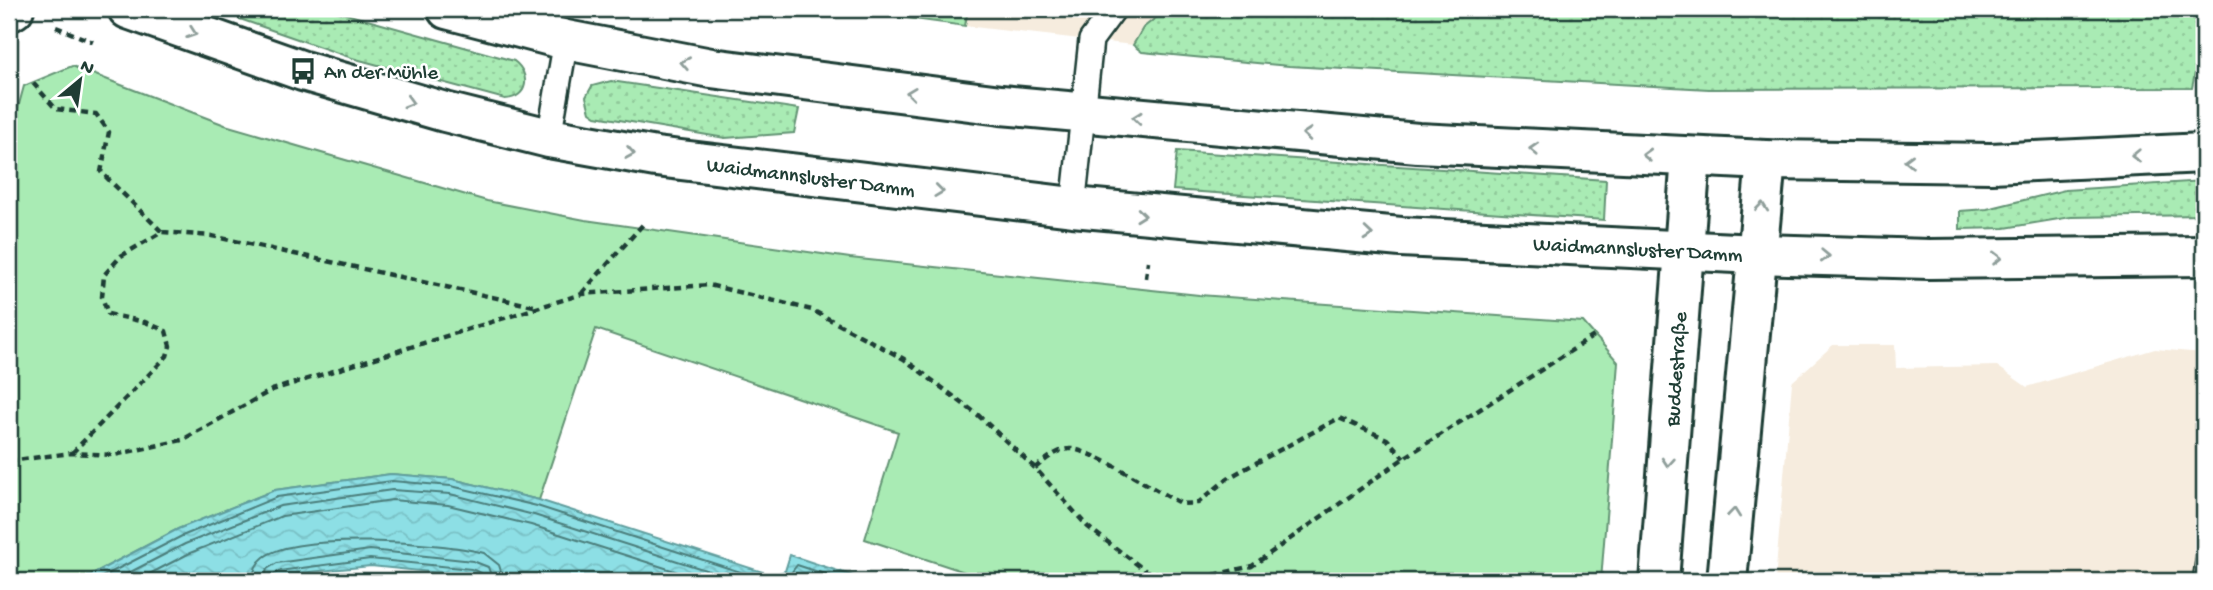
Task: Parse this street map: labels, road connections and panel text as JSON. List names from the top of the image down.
{
  "streets": {
    "main road": ["Waidmannsluster Damm", "Buddestraße"]
  },
  "crossings": [
    ["Waidmannsluster Damm", "Buddestraße"]
  ],
  "places": {
    "bus stop": ["An der Mühle"]
  },
  "north": "top right"
}
